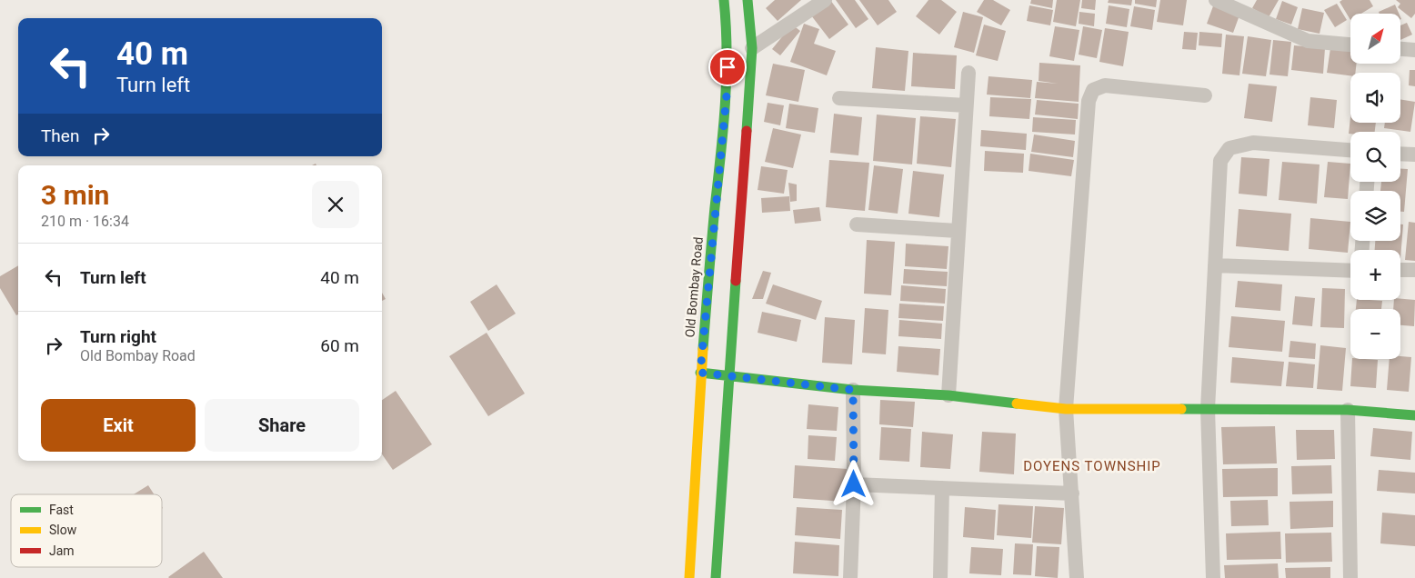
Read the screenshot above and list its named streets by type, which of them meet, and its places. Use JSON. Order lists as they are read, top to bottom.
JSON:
{
  "streets": {
    "main road": ["Old Bombay Road"]
  },
  "districts": ["DOYENS TOWNSHIP"],
  "legend": ["Fast", "Slow", "Jam"],
  "north": "top right",
  "page": {
    "map_buttons": ["+", "−"],
    "turn": ["40 m", "Turn left"],
    "then": "Then",
    "heading": ["3 min", "210 m · 16:34"],
    "list": [
      {
        "name": "Turn left",
        "value": "40 m"
      },
      {
        "name": "Turn right",
        "note": "Old Bombay Road",
        "value": "60 m"
      }
    ],
    "buttons": ["Exit", "Share"]
  }
}
